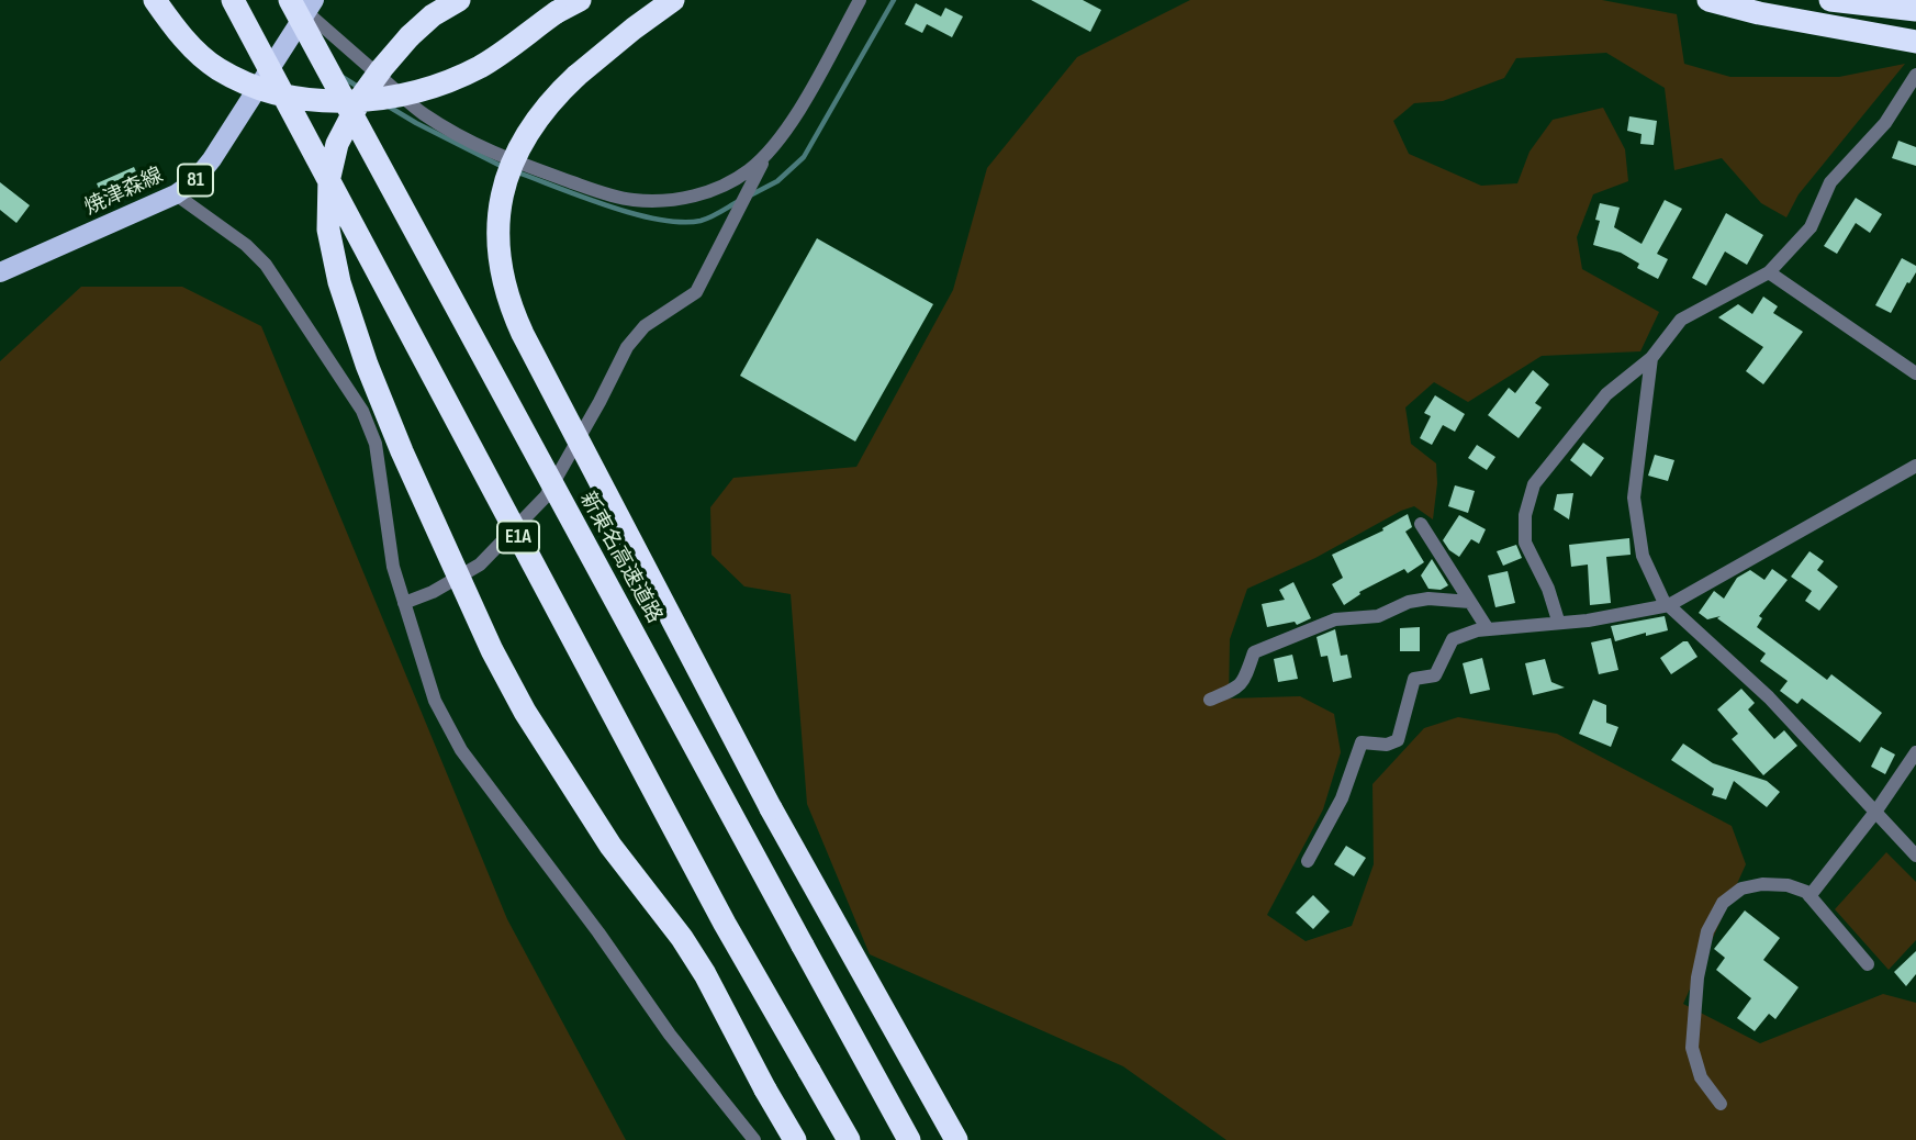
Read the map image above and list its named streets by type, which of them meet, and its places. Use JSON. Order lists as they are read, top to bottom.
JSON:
{
  "streets": {
    "highway": ["E1A", "新東名高速道路"],
    "main road": ["81", "焼津森線"]
  },
  "crossings": [
    ["焼津森線", "新東名高速道路"]
  ]
}
